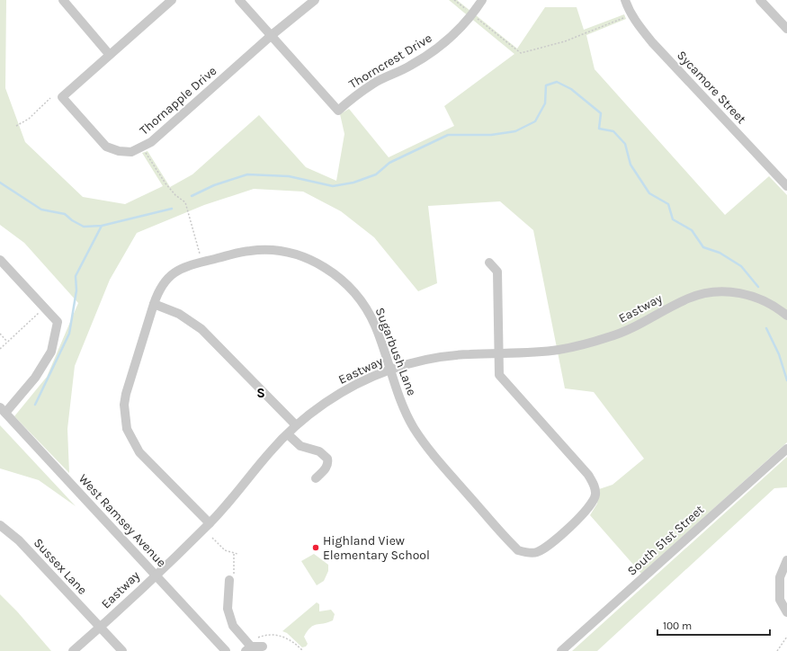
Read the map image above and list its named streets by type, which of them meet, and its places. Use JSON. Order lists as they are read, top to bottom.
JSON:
{
  "streets": {
    "street": [
      "Thorncrest Drive",
      "Sycamore Street",
      "Thornapple Drive",
      "Eastway",
      "Sugarbush Lane",
      "West Ramsey Avenue",
      "South 51st Street",
      "Sussex Lane"
    ]
  },
  "crossings": [
    ["Thorncrest Drive", "Thornapple Drive"],
    ["Eastway", "Sugarbush Lane"],
    ["Eastway", "West Ramsey Avenue"],
    ["Eastway", "Sussex Lane"]
  ],
  "districts": ["S"],
  "places": ["Highland View Elementary School"],
  "scale_bar": "100 m"
}
